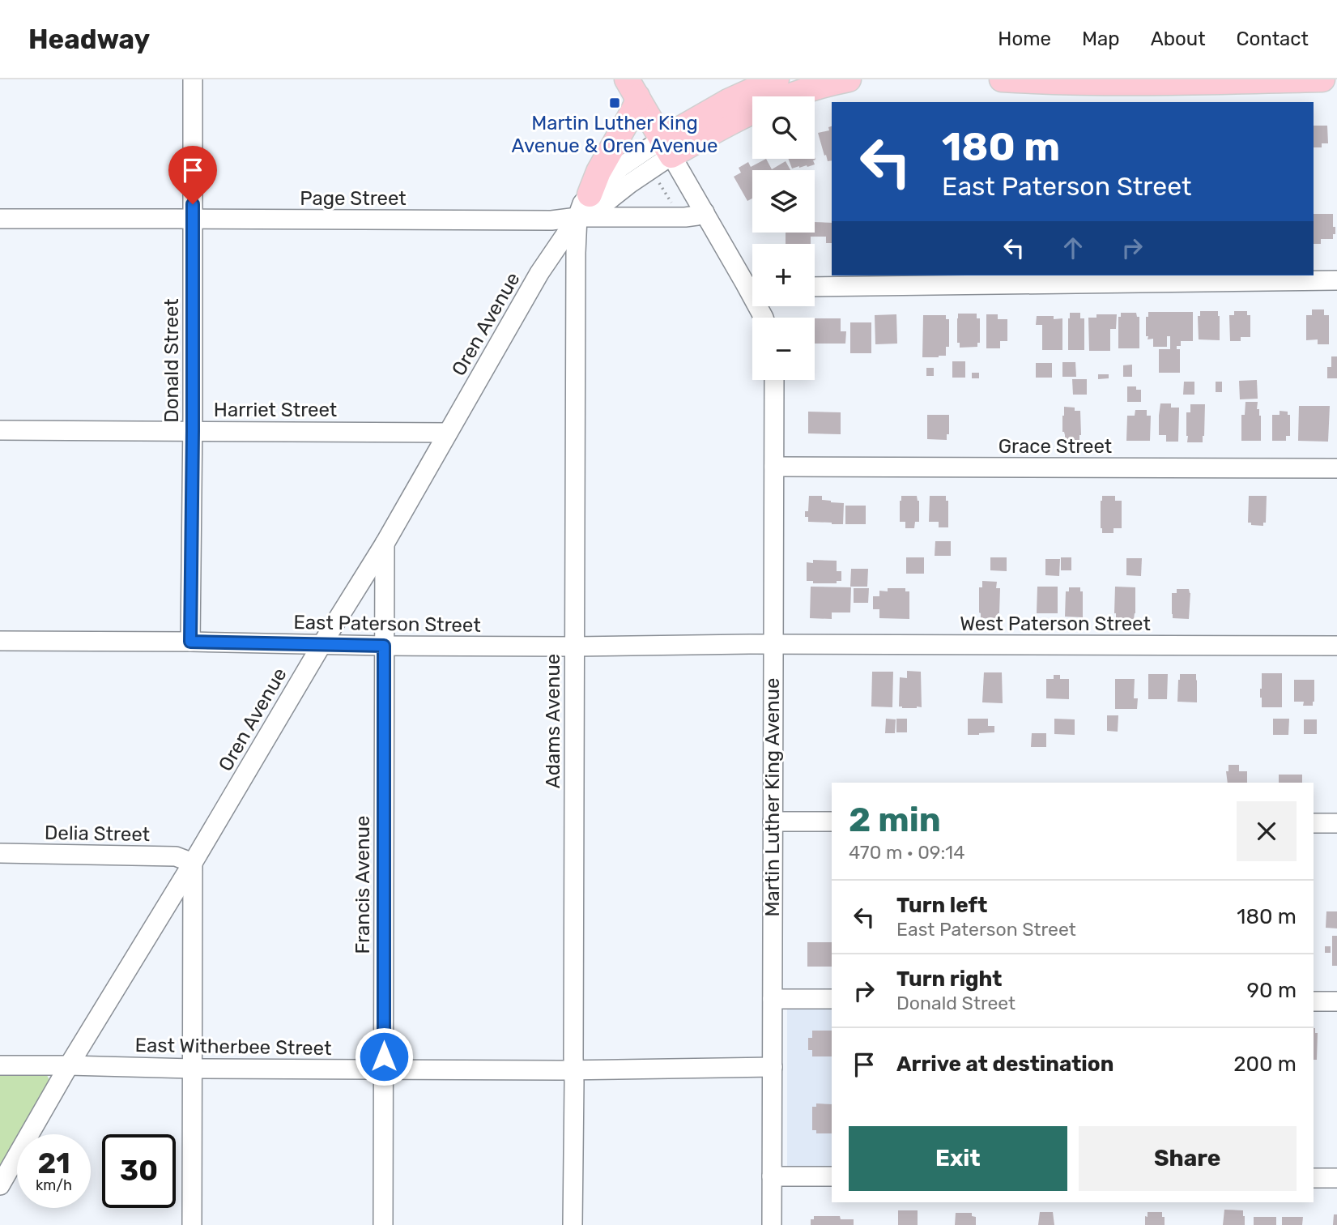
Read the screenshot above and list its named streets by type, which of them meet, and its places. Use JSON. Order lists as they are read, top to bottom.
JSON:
{
  "streets": {
    "street": [
      "Page Street",
      "Oren Avenue",
      "Donald Street",
      "Harriet Street",
      "Grace Street",
      "East Paterson Street",
      "West Paterson Street",
      "Adams Avenue",
      "Martin Luther King Avenue",
      "Delia Street",
      "Francis Avenue",
      "East Witherbee Street"
    ]
  },
  "crossings": [
    ["Page Street", "Oren Avenue"],
    ["Page Street", "Donald Street"],
    ["Page Street", "Adams Avenue"],
    ["Oren Avenue", "Harriet Street"],
    ["Oren Avenue", "East Paterson Street"],
    ["Oren Avenue", "Adams Avenue"],
    ["Oren Avenue", "Delia Street"],
    ["Oren Avenue", "Francis Avenue"],
    ["Oren Avenue", "East Witherbee Street"],
    ["Donald Street", "Harriet Street"],
    ["Donald Street", "East Paterson Street"],
    ["Grace Street", "Martin Luther King Avenue"],
    ["East Paterson Street", "West Paterson Street"],
    ["East Paterson Street", "Adams Avenue"],
    ["East Paterson Street", "Martin Luther King Avenue"],
    ["East Paterson Street", "Francis Avenue"],
    ["West Paterson Street", "Martin Luther King Avenue"],
    ["Adams Avenue", "East Witherbee Street"],
    ["Martin Luther King Avenue", "East Witherbee Street"],
    ["Francis Avenue", "East Witherbee Street"]
  ],
  "places": {
    "transit": ["Martin Luther King Avenue & Oren Avenue"]
  },
  "page": {
    "header": "Headway",
    "nav": [
      "Home",
      "Map",
      "About",
      "Contact"
    ],
    "map_buttons": ["+", "−"],
    "turn": ["180 m", "East Paterson Street"],
    "heading": ["2 min", "470 m · 09:14"],
    "list": [
      {
        "name": "Turn left",
        "note": "East Paterson Street",
        "value": "180 m"
      },
      {
        "name": "Turn right",
        "note": "Donald Street",
        "value": "90 m"
      },
      {
        "name": "Arrive at destination",
        "value": "200 m"
      }
    ],
    "buttons": ["Exit", "Share"],
    "speed": "21 km/h",
    "limit": "30"
  }
}
